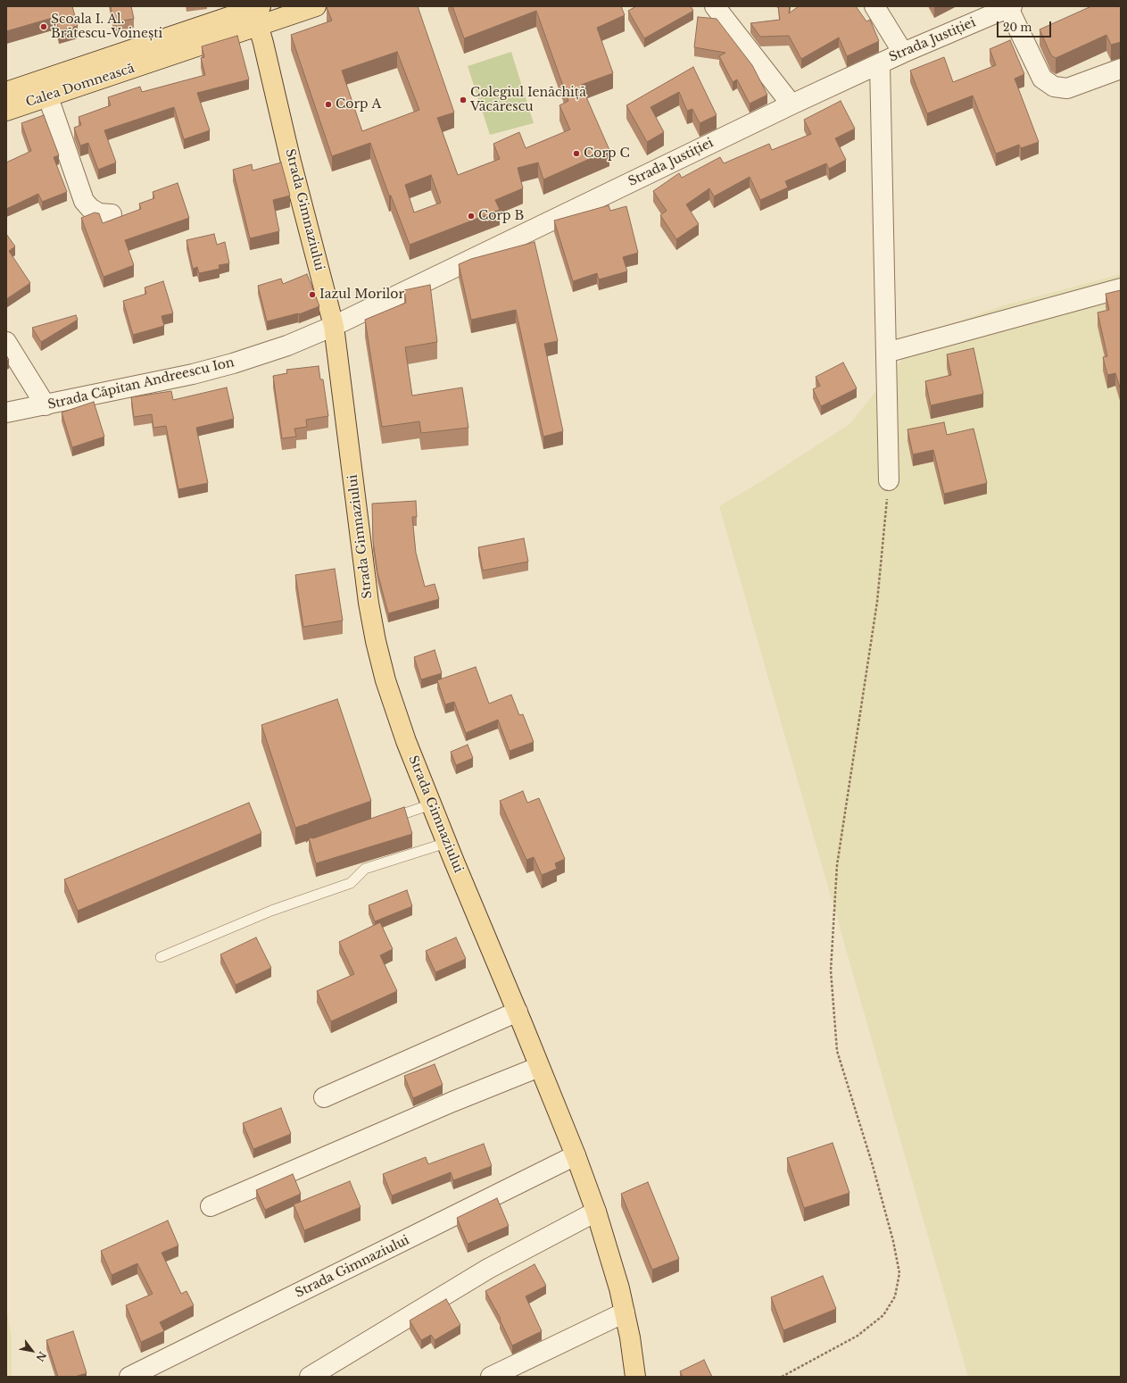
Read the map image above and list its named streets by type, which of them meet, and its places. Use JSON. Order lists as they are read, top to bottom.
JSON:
{
  "streets": {
    "main road": ["Calea Domnească", "Strada Gimnaziului"],
    "street": ["Strada Justiției", "Strada Căpitan Andreescu Ion"]
  },
  "crossings": [
    ["Strada Justiției", "Strada Gimnaziului"],
    ["Strada Justiției", "Strada Căpitan Andreescu Ion"],
    ["Calea Domnească", "Strada Gimnaziului"],
    ["Strada Gimnaziului", "Strada Căpitan Andreescu Ion"]
  ],
  "places": [
    "Școala I. Al. Brătescu-Voinești",
    "Colegiul Ienăchiță Văcărescu",
    "Corp A",
    "Corp C",
    "Corp B",
    "Iazul Morilor"
  ],
  "scale_bar": "20 m",
  "north": "bottom right"
}
